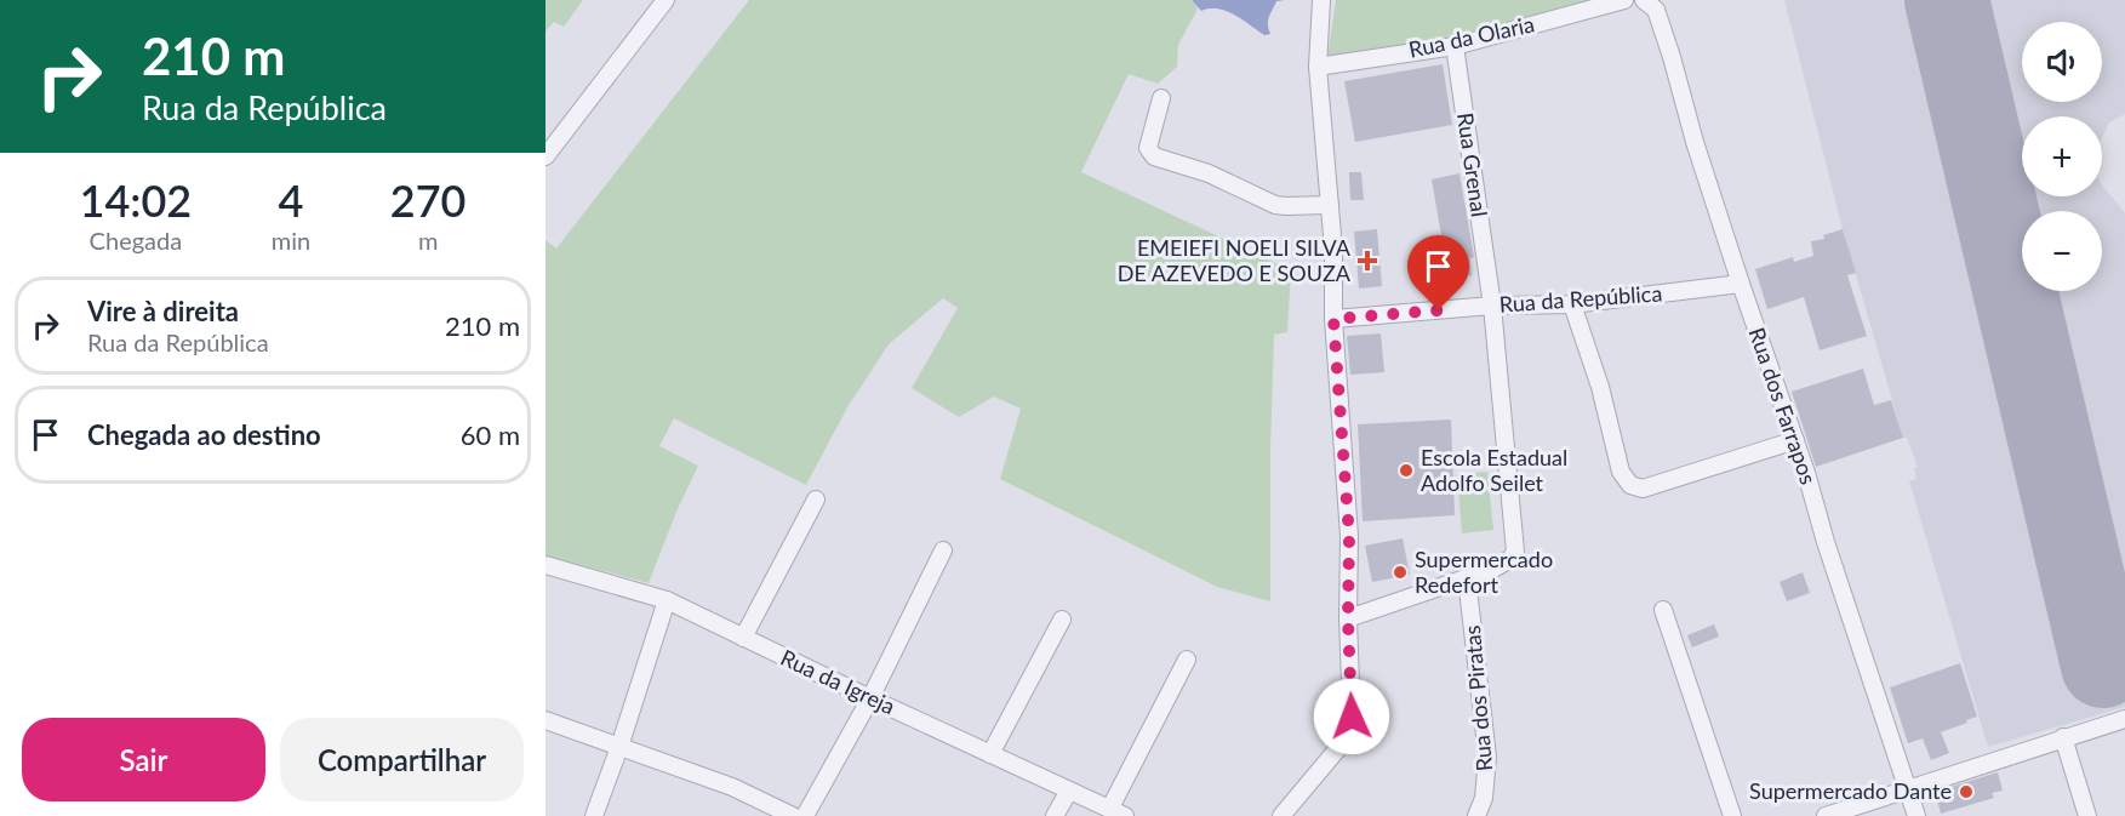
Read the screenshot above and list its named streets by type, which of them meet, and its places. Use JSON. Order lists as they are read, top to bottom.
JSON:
{
  "streets": {
    "street": [
      "Rua da Olaria",
      "Rua Grenal",
      "Rua da República",
      "Rua dos Farrapos",
      "Rua da Igreja",
      "Rua dos Piratas"
    ]
  },
  "crossings": [
    ["Rua da Olaria", "Rua Grenal"],
    ["Rua Grenal", "Rua da República"],
    ["Rua Grenal", "Rua dos Piratas"],
    ["Rua da República", "Rua dos Farrapos"]
  ],
  "places": {
    "health": ["EMEIEFI NOELI SILVA DE AZEVEDO E SOUZA"],
    "other": ["Escola Estadual Adolfo Seilet", "Supermercado Redefort", "Supermercado Dante"]
  },
  "page": {
    "turn": ["210 m", "Rua da República"],
    "map_buttons": ["+", "−"],
    "eta": [
      "14:02",
      "Chegada",
      "4",
      "min",
      "270",
      "m"
    ],
    "list": [
      {
        "name": "Vire à direita",
        "note": "Rua da República",
        "value": "210 m"
      },
      {
        "name": "Chegada ao destino",
        "value": "60 m"
      }
    ],
    "buttons": ["Sair", "Compartilhar"]
  }
}
